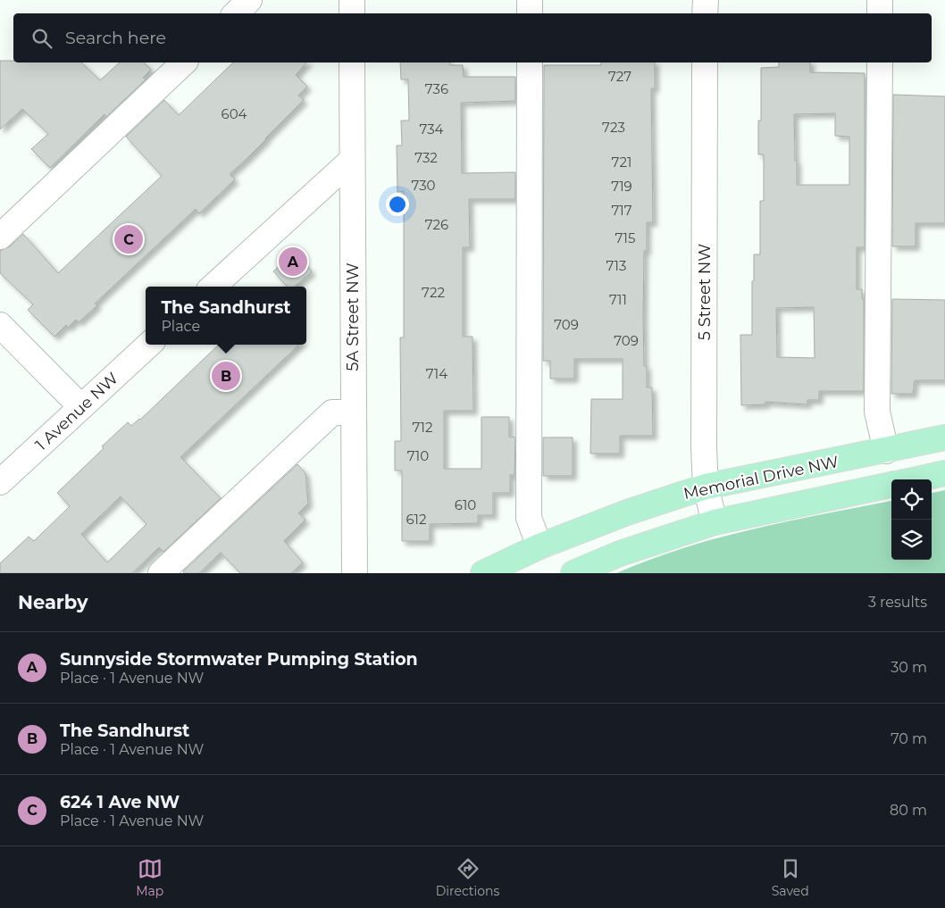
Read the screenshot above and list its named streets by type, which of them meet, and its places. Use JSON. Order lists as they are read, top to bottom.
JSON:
{
  "streets": {
    "main road": ["Memorial Drive NW"],
    "street": ["5 Street NW", "5A Street NW", "1 Avenue NW"]
  },
  "crossings": [
    ["5 Street NW", "Memorial Drive NW"]
  ],
  "house_numbers": [
    "727",
    "736",
    "604",
    "723",
    "734",
    "732",
    "721",
    "730",
    "719",
    "717",
    "726",
    "715",
    "713",
    "722",
    "711",
    "709",
    "709",
    "714",
    "712",
    "710",
    "610",
    "612"
  ],
  "page": {
    "search": "Search here",
    "pins": ["C", "A", "B"],
    "popup": ["The Sandhurst", "Place"],
    "heading": ["Nearby", "3 results"],
    "list": [
      {
        "mark": "A",
        "name": "Sunnyside Stormwater Pumping Station",
        "note": "Place · 1 Avenue NW",
        "value": "30 m"
      },
      {
        "mark": "B",
        "name": "The Sandhurst",
        "note": "Place · 1 Avenue NW",
        "value": "70 m"
      },
      {
        "mark": "C",
        "name": "624 1 Ave NW",
        "note": "Place · 1 Avenue NW",
        "value": "80 m"
      }
    ],
    "nav": ["Map", "Directions", "Saved"]
  }
}
